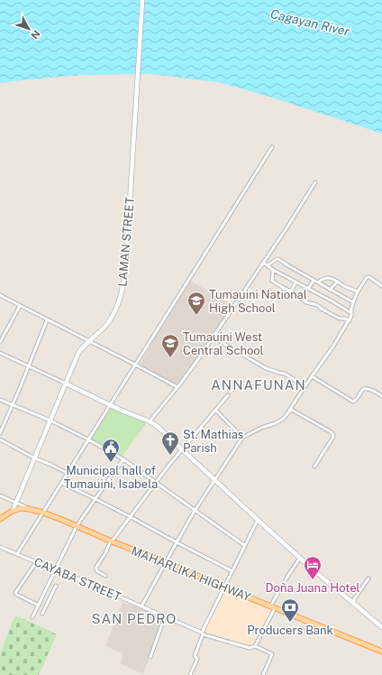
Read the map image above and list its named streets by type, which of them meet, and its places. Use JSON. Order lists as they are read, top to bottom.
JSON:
{
  "streets": {
    "main road": ["LAMAN STREET", "MAHARLIKA HIGHWAY"],
    "street": ["CAYABA STREET"]
  },
  "crossings": [
    ["LAMAN STREET", "MAHARLIKA HIGHWAY"]
  ],
  "districts": ["ANNAFUNAN", "SAN PEDRO"],
  "water": ["Cagayan River"],
  "places": {
    "school or university": ["Tumauini National High School", "Tumauini West Central School"],
    "church": ["St. Mathias Parish"],
    "public building": ["Municipal hall of Tumauini, Isabela"],
    "hotel": ["Doña Juana Hotel"],
    "bank": ["Producers Bank"]
  },
  "north": "bottom right"
}
